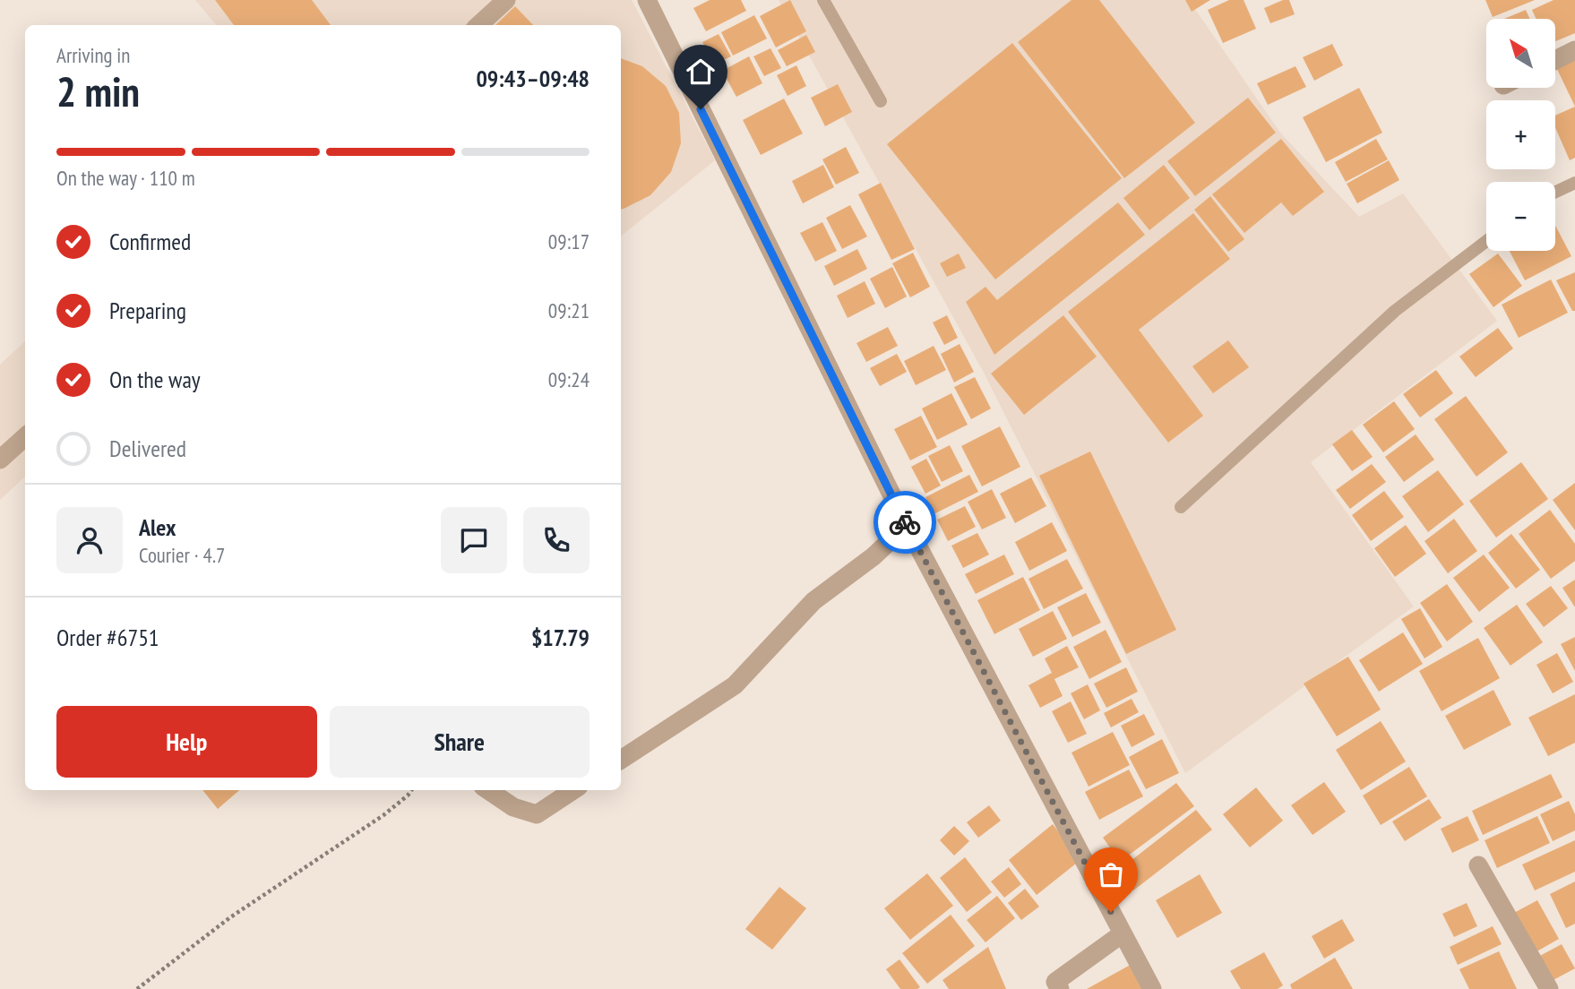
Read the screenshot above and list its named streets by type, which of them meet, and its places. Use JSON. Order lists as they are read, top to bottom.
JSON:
{
  "north": "top left",
  "page": {
    "map_buttons": ["+", "−"],
    "heading": ["2 min", "Arriving in", "09:43–09:48"],
    "panel": [
      "Alex",
      "Courier · 4.7",
      "Order #6751",
      "$17.79"
    ],
    "bar": "On the way · 110 m",
    "list": [
      ["Confirmed", "09:17"],
      ["Preparing", "09:21"],
      ["On the way", "09:24"],
      "Delivered"
    ],
    "buttons": ["Help", "Share"]
  }
}
